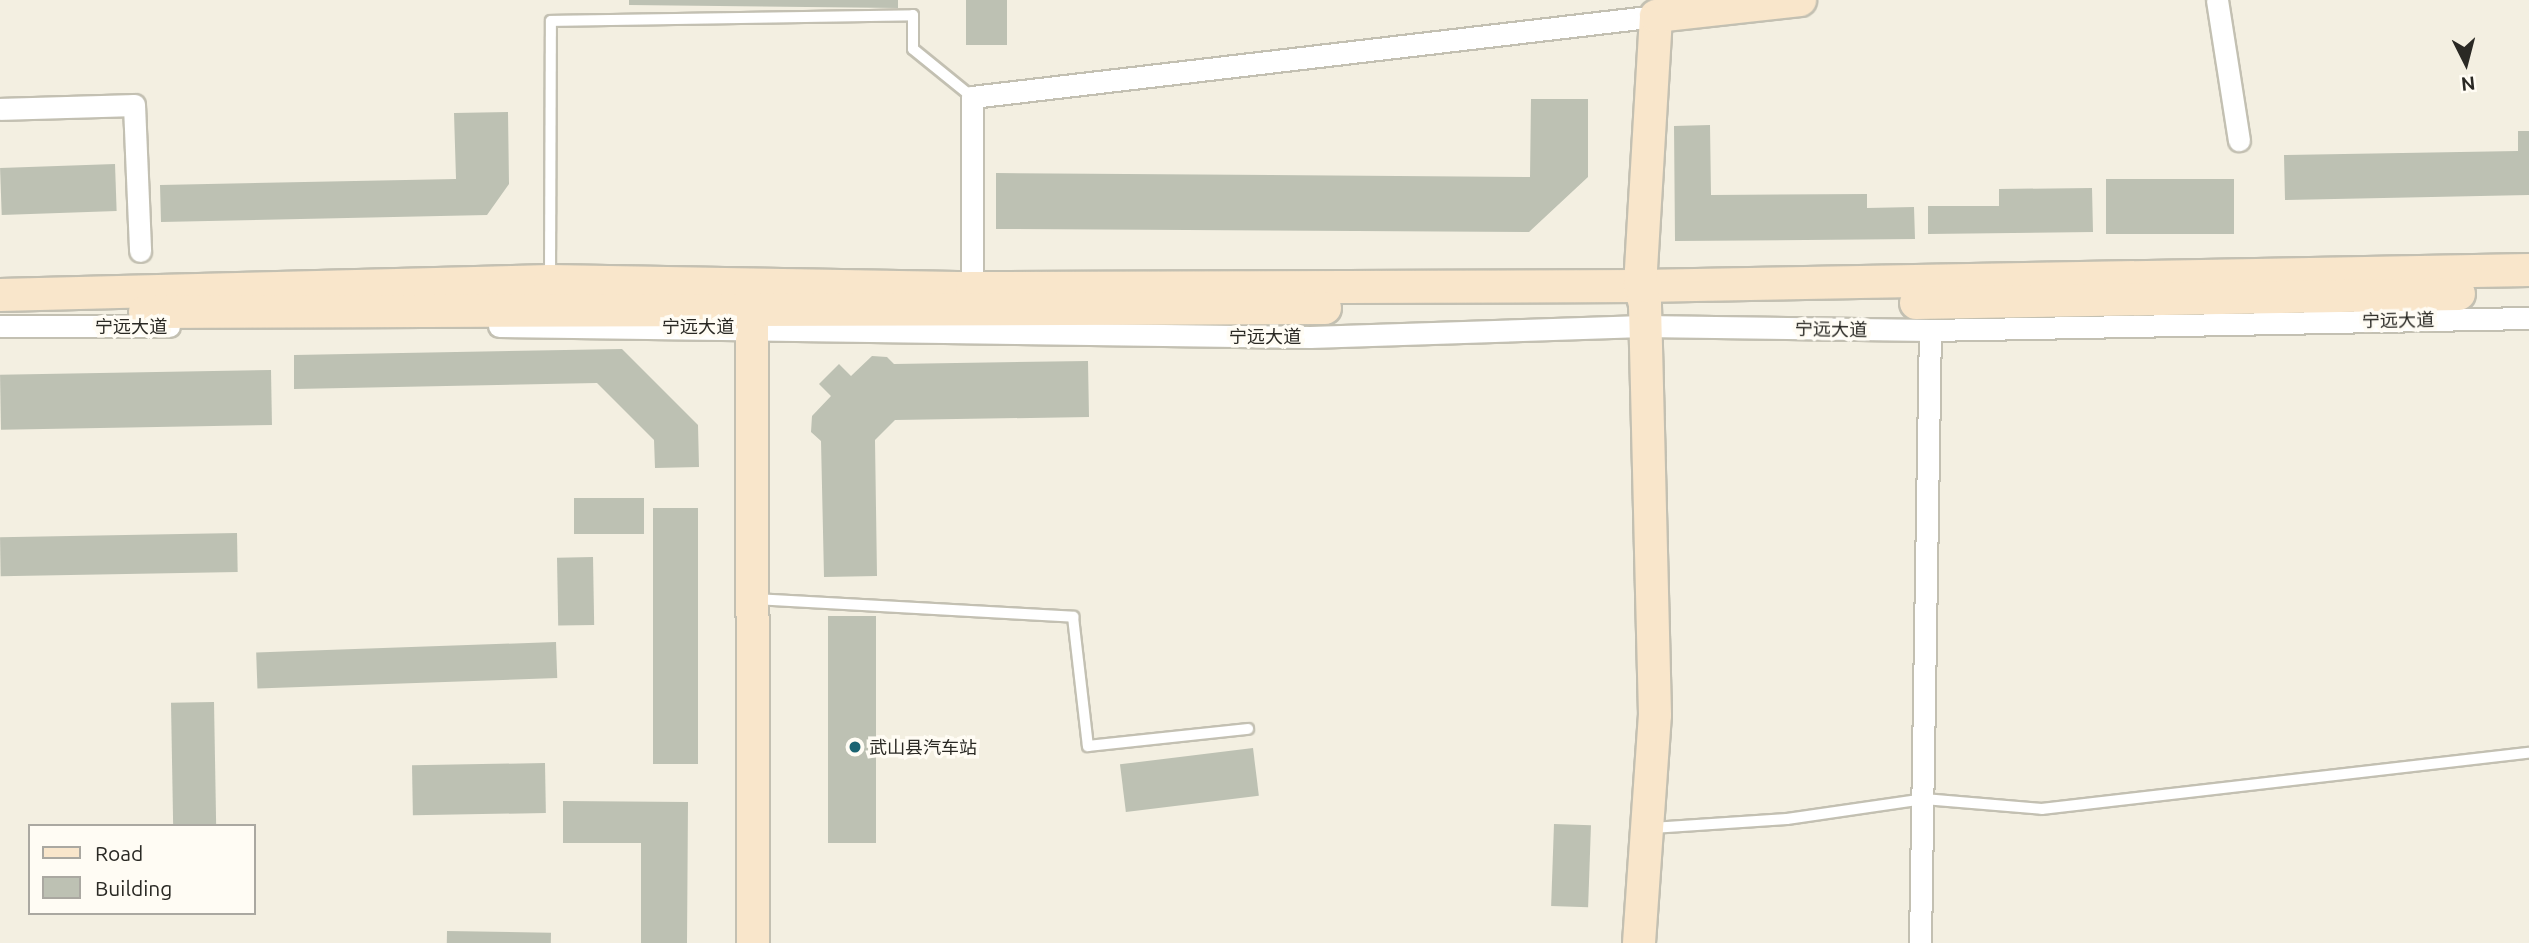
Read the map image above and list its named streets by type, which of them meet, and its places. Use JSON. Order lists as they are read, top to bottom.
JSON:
{
  "streets": {
    "main road": ["宁远大道"]
  },
  "places": ["武山县汽车站"],
  "legend": ["Road", "Building"],
  "north": "bottom"
}
